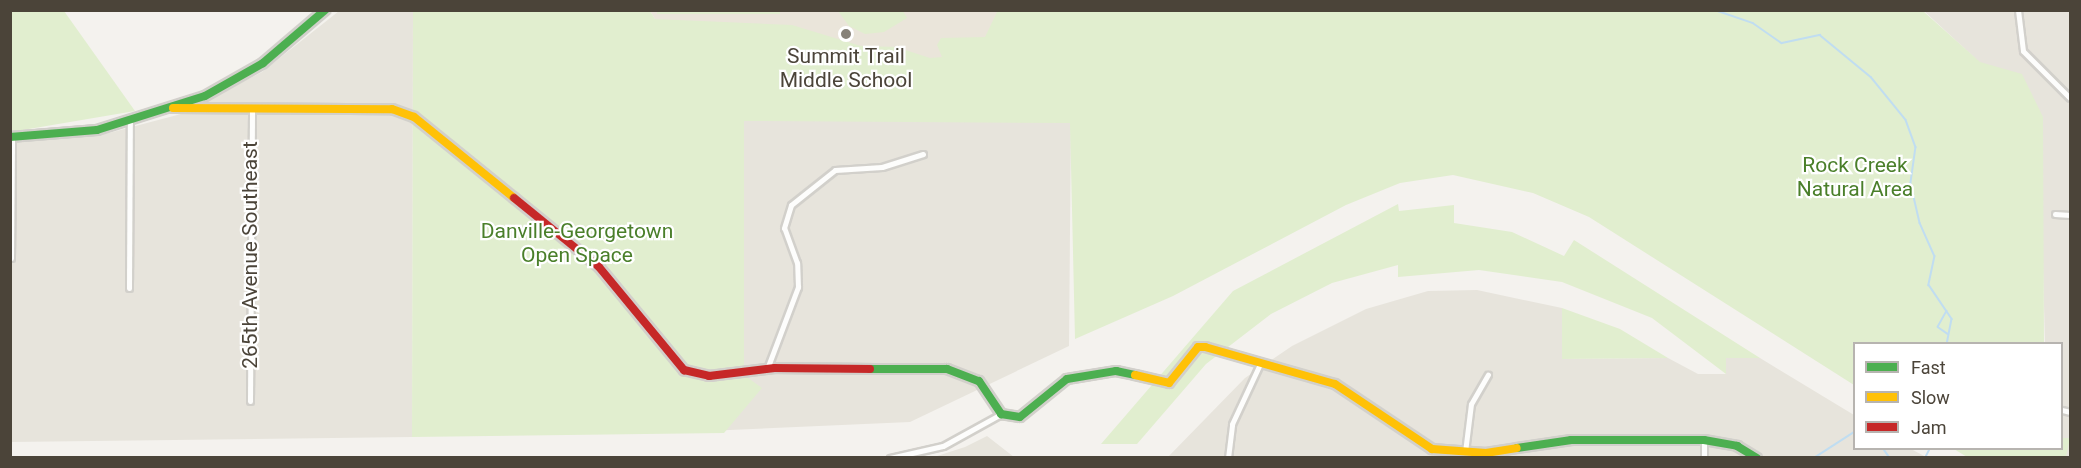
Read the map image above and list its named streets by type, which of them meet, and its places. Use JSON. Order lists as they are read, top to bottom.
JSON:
{
  "streets": {
    "street": ["265th Avenue Southeast"]
  },
  "parks": ["Rock Creek Natural Area", "Danville-Georgetown Open Space"],
  "places": ["Summit Trail Middle School"],
  "legend": ["Fast", "Slow", "Jam"]
}
